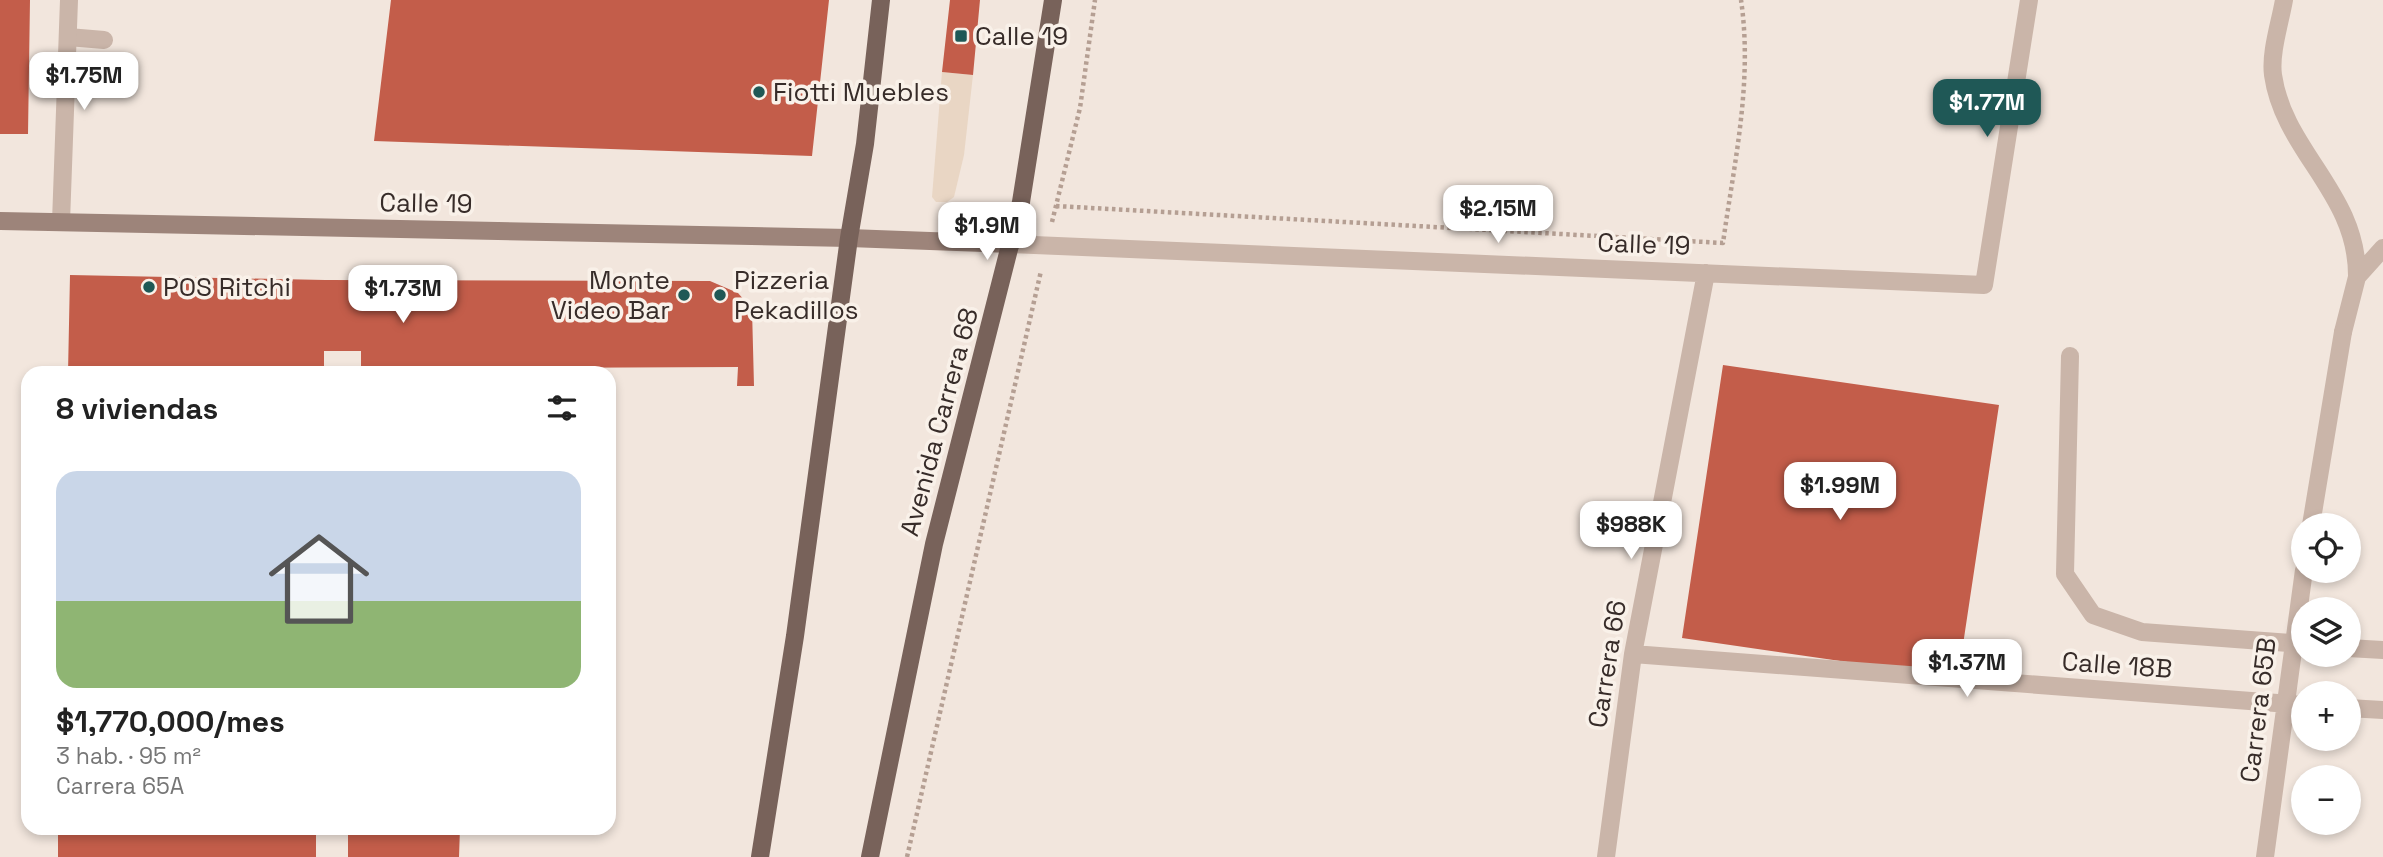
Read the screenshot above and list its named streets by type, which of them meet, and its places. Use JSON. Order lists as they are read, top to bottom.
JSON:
{
  "streets": {
    "main road": ["Avenida Carrera 68"],
    "street": [
      "Calle 19",
      "Carrera 66",
      "Calle 18B",
      "Carrera 65B"
    ]
  },
  "crossings": [
    ["Calle 19", "Avenida Carrera 68"],
    ["Calle 19", "Carrera 66"],
    ["Carrera 66", "Calle 18B"],
    ["Calle 18B", "Carrera 65B"]
  ],
  "places": {
    "transit": ["Calle 19"],
    "other": [
      "Fiotti Muebles",
      "POS Ritchi",
      "Monte Video Bar",
      "Pizzeria Pekadillos"
    ]
  },
  "page": {
    "price": [
      "$1.75M",
      "$1.77M",
      "$2.15M",
      "$1.9M",
      "$1.73M",
      "$1.99M",
      "$988K",
      "$1.37M"
    ],
    "heading": "8 viviendas",
    "list": [
      {
        "name": "$1,770,000/mes",
        "note": "3 hab. · 95 m² · Carrera 65A"
      }
    ],
    "map_buttons": ["+", "−"]
  }
}
